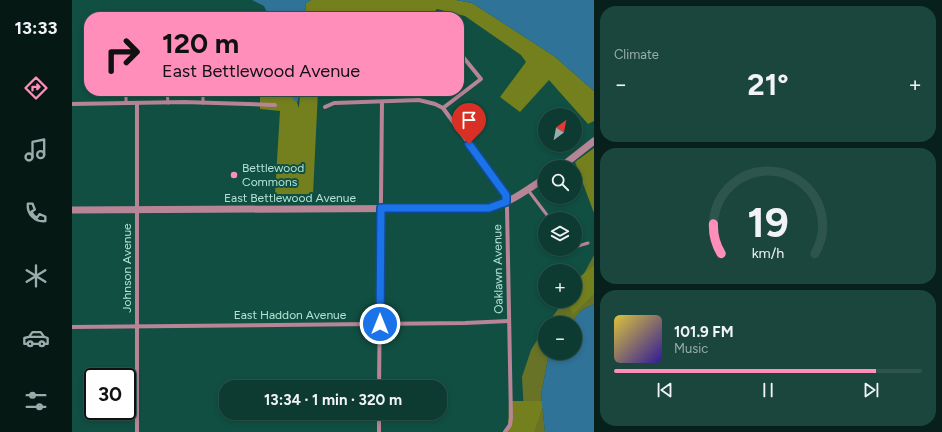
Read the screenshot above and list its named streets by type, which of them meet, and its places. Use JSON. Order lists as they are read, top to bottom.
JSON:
{
  "streets": {
    "street": [
      "East Bettlewood Avenue",
      "Johnson Avenue",
      "Oaklawn Avenue",
      "East Haddon Avenue"
    ]
  },
  "crossings": [
    ["East Bettlewood Avenue", "Johnson Avenue"],
    ["East Bettlewood Avenue", "Oaklawn Avenue"],
    ["Johnson Avenue", "East Haddon Avenue"],
    ["Oaklawn Avenue", "East Haddon Avenue"]
  ],
  "places": ["Bettlewood Commons"],
  "north": "top right",
  "page": {
    "tabs": "13:33",
    "tile": "Climate",
    "turn": ["120 m", "East Bettlewood Avenue"],
    "heat": ["−", "21°", "+"],
    "map_buttons": ["+", "−"],
    "song": ["101.9 FM", "Music"],
    "limit": "30",
    "trip": "13:34 · 1 min · 320 m",
    "gauge": ["19", "km/h"]
  }
}
